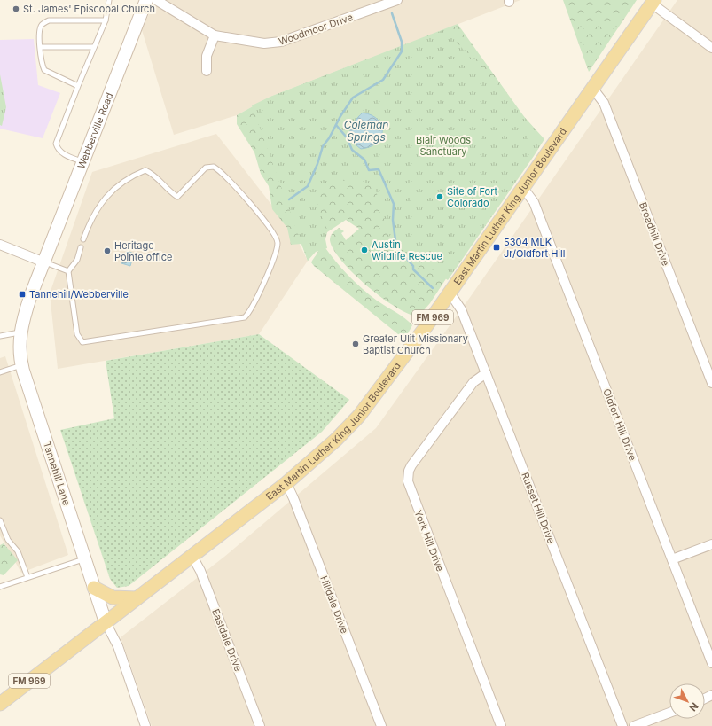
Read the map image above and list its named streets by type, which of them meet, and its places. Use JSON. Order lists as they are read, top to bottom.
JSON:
{
  "streets": {
    "main road": ["East Martin Luther King Junior Boulevard", "FM 969"],
    "street": [
      "Woodmoor Drive",
      "Webberville Road",
      "Broadhill Drive",
      "Oldfort Hill Drive",
      "Tannehill Lane",
      "Russet Hill Drive",
      "York Hill Drive",
      "Hilldale Drive",
      "Eastdale Drive"
    ]
  },
  "crossings": [
    ["Webberville Road", "Tannehill Lane"],
    ["East Martin Luther King Junior Boulevard", "Broadhill Drive"],
    ["East Martin Luther King Junior Boulevard", "Oldfort Hill Drive"],
    ["East Martin Luther King Junior Boulevard", "Tannehill Lane"],
    ["East Martin Luther King Junior Boulevard", "Russet Hill Drive"],
    ["East Martin Luther King Junior Boulevard", "Hilldale Drive"],
    ["East Martin Luther King Junior Boulevard", "Eastdale Drive"],
    ["Russet Hill Drive", "York Hill Drive"]
  ],
  "water": ["Coleman Springs"],
  "parks": ["Blair Woods Sanctuary"],
  "places": {
    "other": [
      "St. James' Episcopal Church",
      "Site of Fort Colorado",
      "Austin Wildlife Rescue",
      "Heritage Pointe office",
      "Greater Ulit Missionary Baptist Church"
    ],
    "transit": ["5304 MLK Jr/Oldfort Hill", "Tannehill/Webberville"]
  },
  "north": "bottom right"
}
